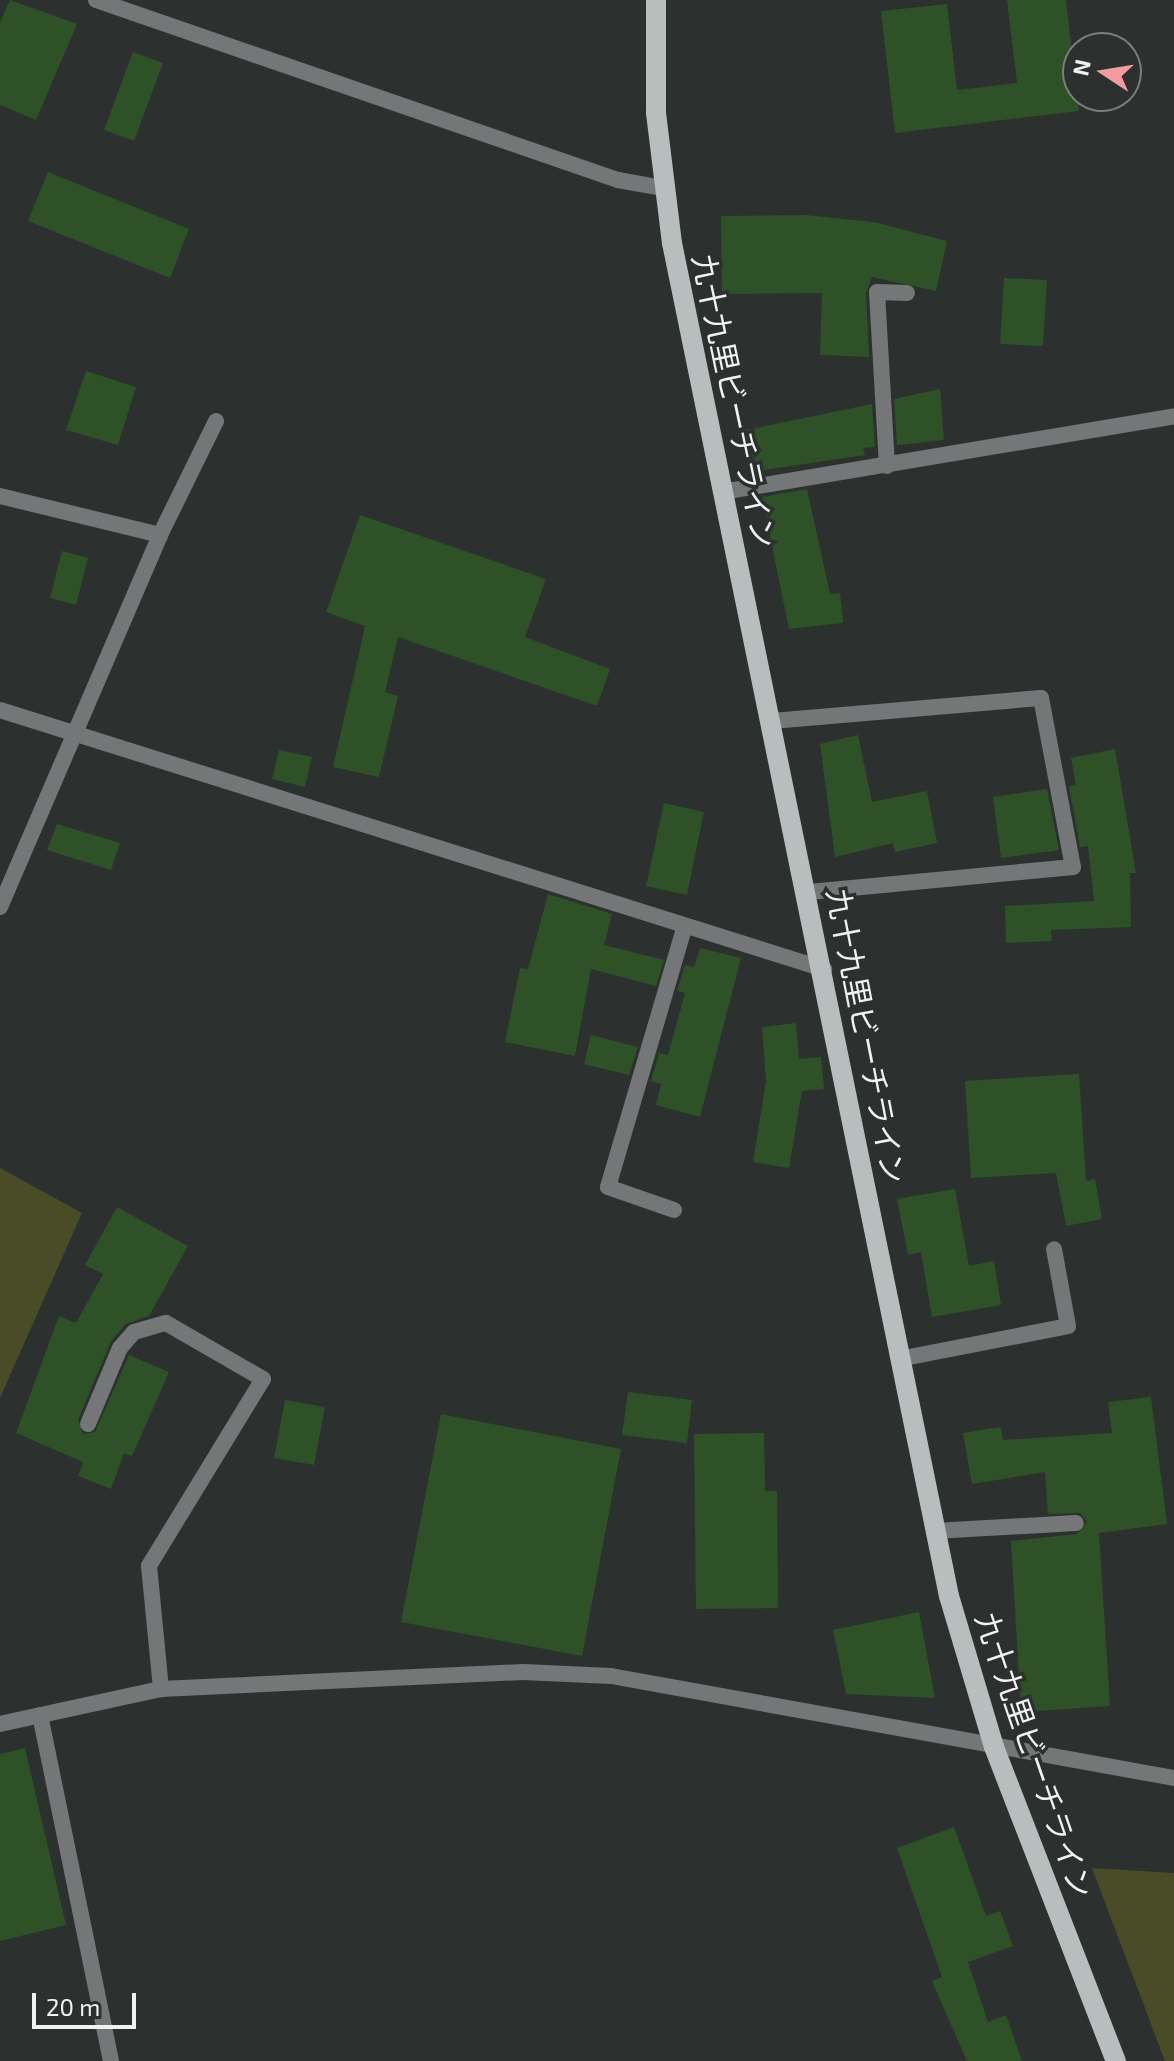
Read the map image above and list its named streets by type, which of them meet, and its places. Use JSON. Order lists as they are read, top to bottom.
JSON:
{
  "streets": {
    "main road": ["九十九里ビーチライン"]
  },
  "scale_bar": "20 m",
  "north": "left"
}
